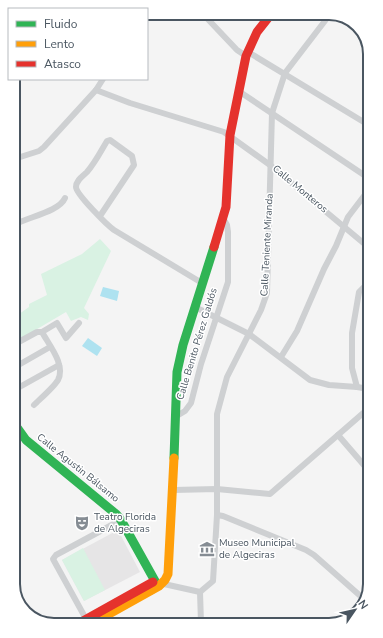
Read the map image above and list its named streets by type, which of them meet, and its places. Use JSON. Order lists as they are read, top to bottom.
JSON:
{
  "streets": {
    "main road": ["Calle Agustin Bálsamo"],
    "street": ["Calle Monteros", "Calle Teniente Miranda", "Calle Benito Pérez Galdós"]
  },
  "crossings": [
    ["Calle Monteros", "Calle Teniente Miranda"]
  ],
  "places": {
    "theatre": ["Teatro Florida de Algeciras"],
    "museum": ["Museo Municipal de Algeciras"]
  },
  "legend": ["Fluido", "Lento", "Atasco"],
  "north": "top right"
}
